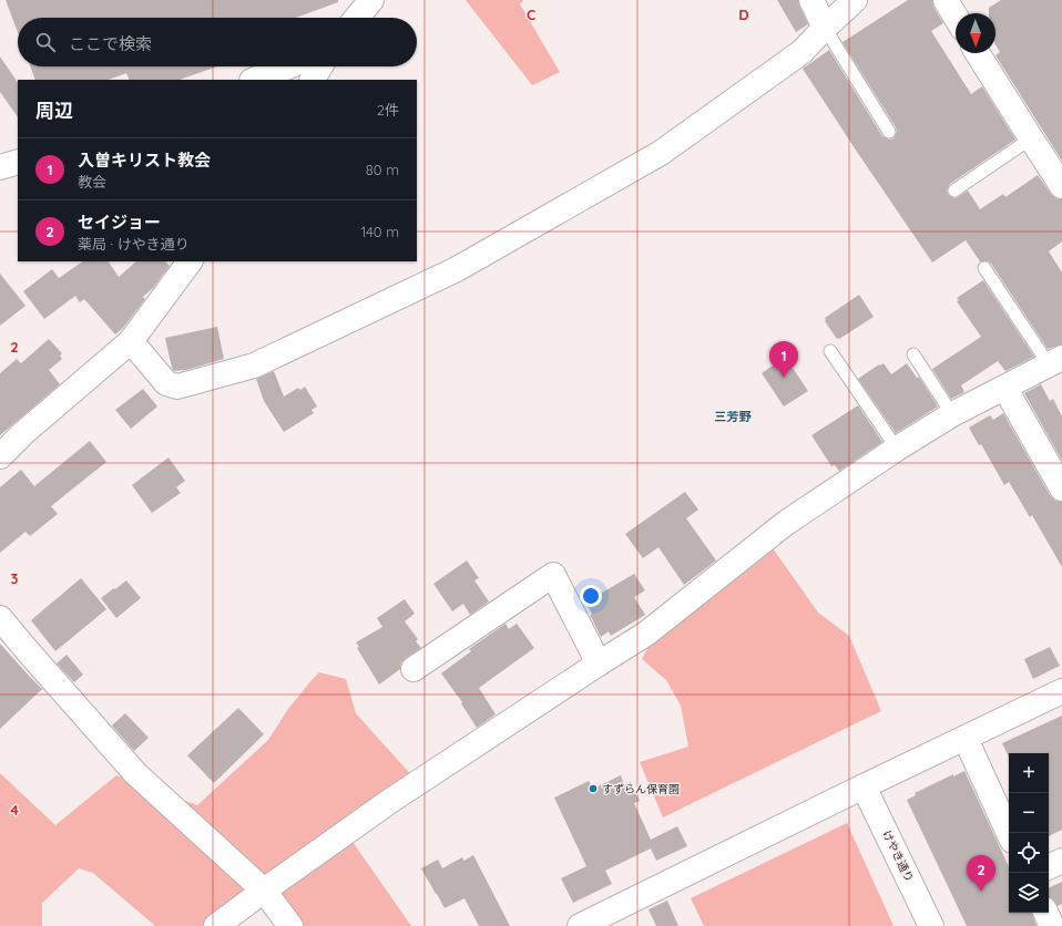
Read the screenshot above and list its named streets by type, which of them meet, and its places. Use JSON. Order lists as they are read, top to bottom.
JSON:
{
  "streets": {
    "street": ["けやき通り"]
  },
  "districts": ["三芳野"],
  "places": ["すずらん保育園"],
  "north": "bottom",
  "page": {
    "search": "ここで検索",
    "heading": ["周辺", "2件"],
    "list": [
      {
        "mark": "1",
        "name": "入曽キリスト教会",
        "note": "教会",
        "value": "80 m"
      },
      {
        "mark": "2",
        "name": "セイジョー",
        "note": "薬局 · けやき通り",
        "value": "140 m"
      }
    ],
    "pins": ["1", "2"],
    "map_buttons": ["+", "−"]
  },
  "grid": {
    "columns": ["C", "D"],
    "rows": ["2", "3", "4"]
  }
}
